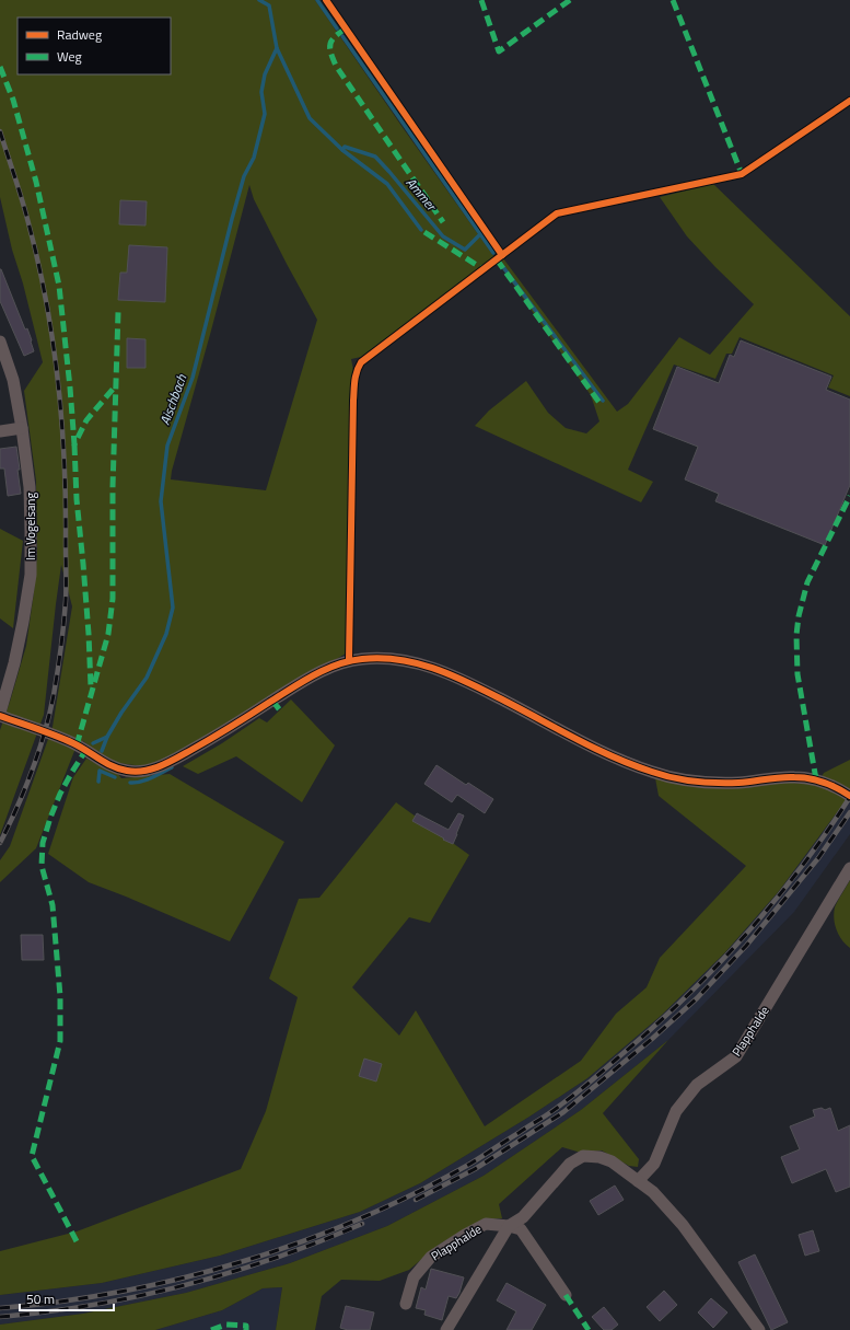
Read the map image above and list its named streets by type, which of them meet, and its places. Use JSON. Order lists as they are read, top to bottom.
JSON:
{
  "streets": {
    "street": ["Im Vogelsang", "Plapphalde"]
  },
  "water": ["Ammer", "Aischbach"],
  "legend": ["Radweg", "Weg"],
  "scale_bar": "50 m"
}
